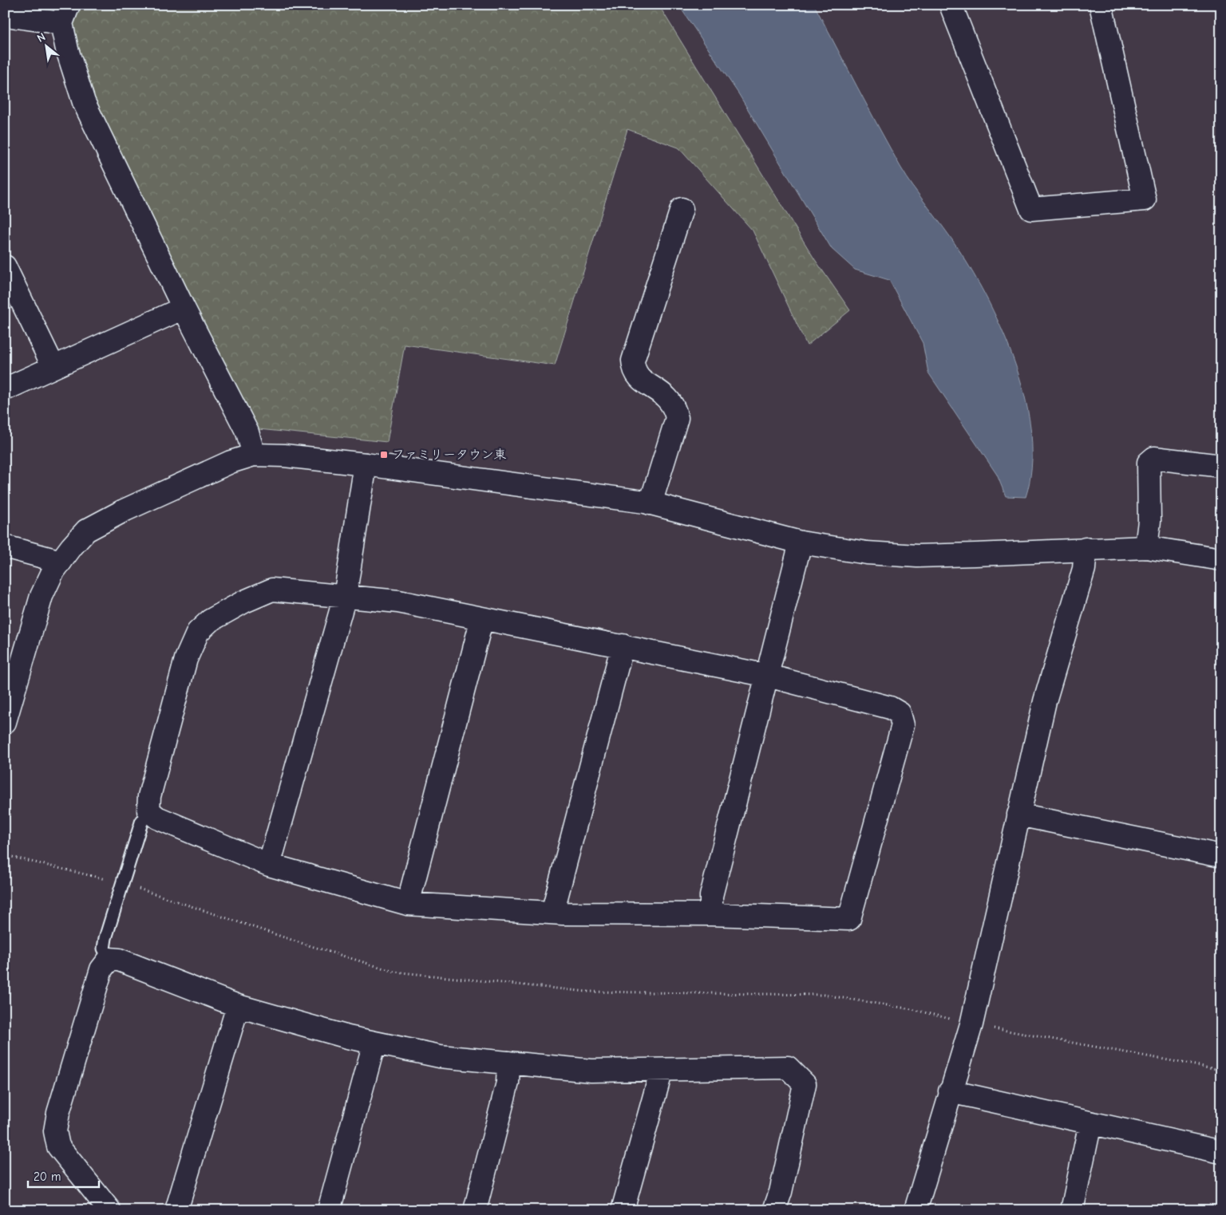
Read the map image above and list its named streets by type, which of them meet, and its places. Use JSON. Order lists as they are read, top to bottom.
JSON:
{
  "places": {
    "transit": ["ファミリータウン東"]
  },
  "scale_bar": "20 m",
  "north": "top left"
}
